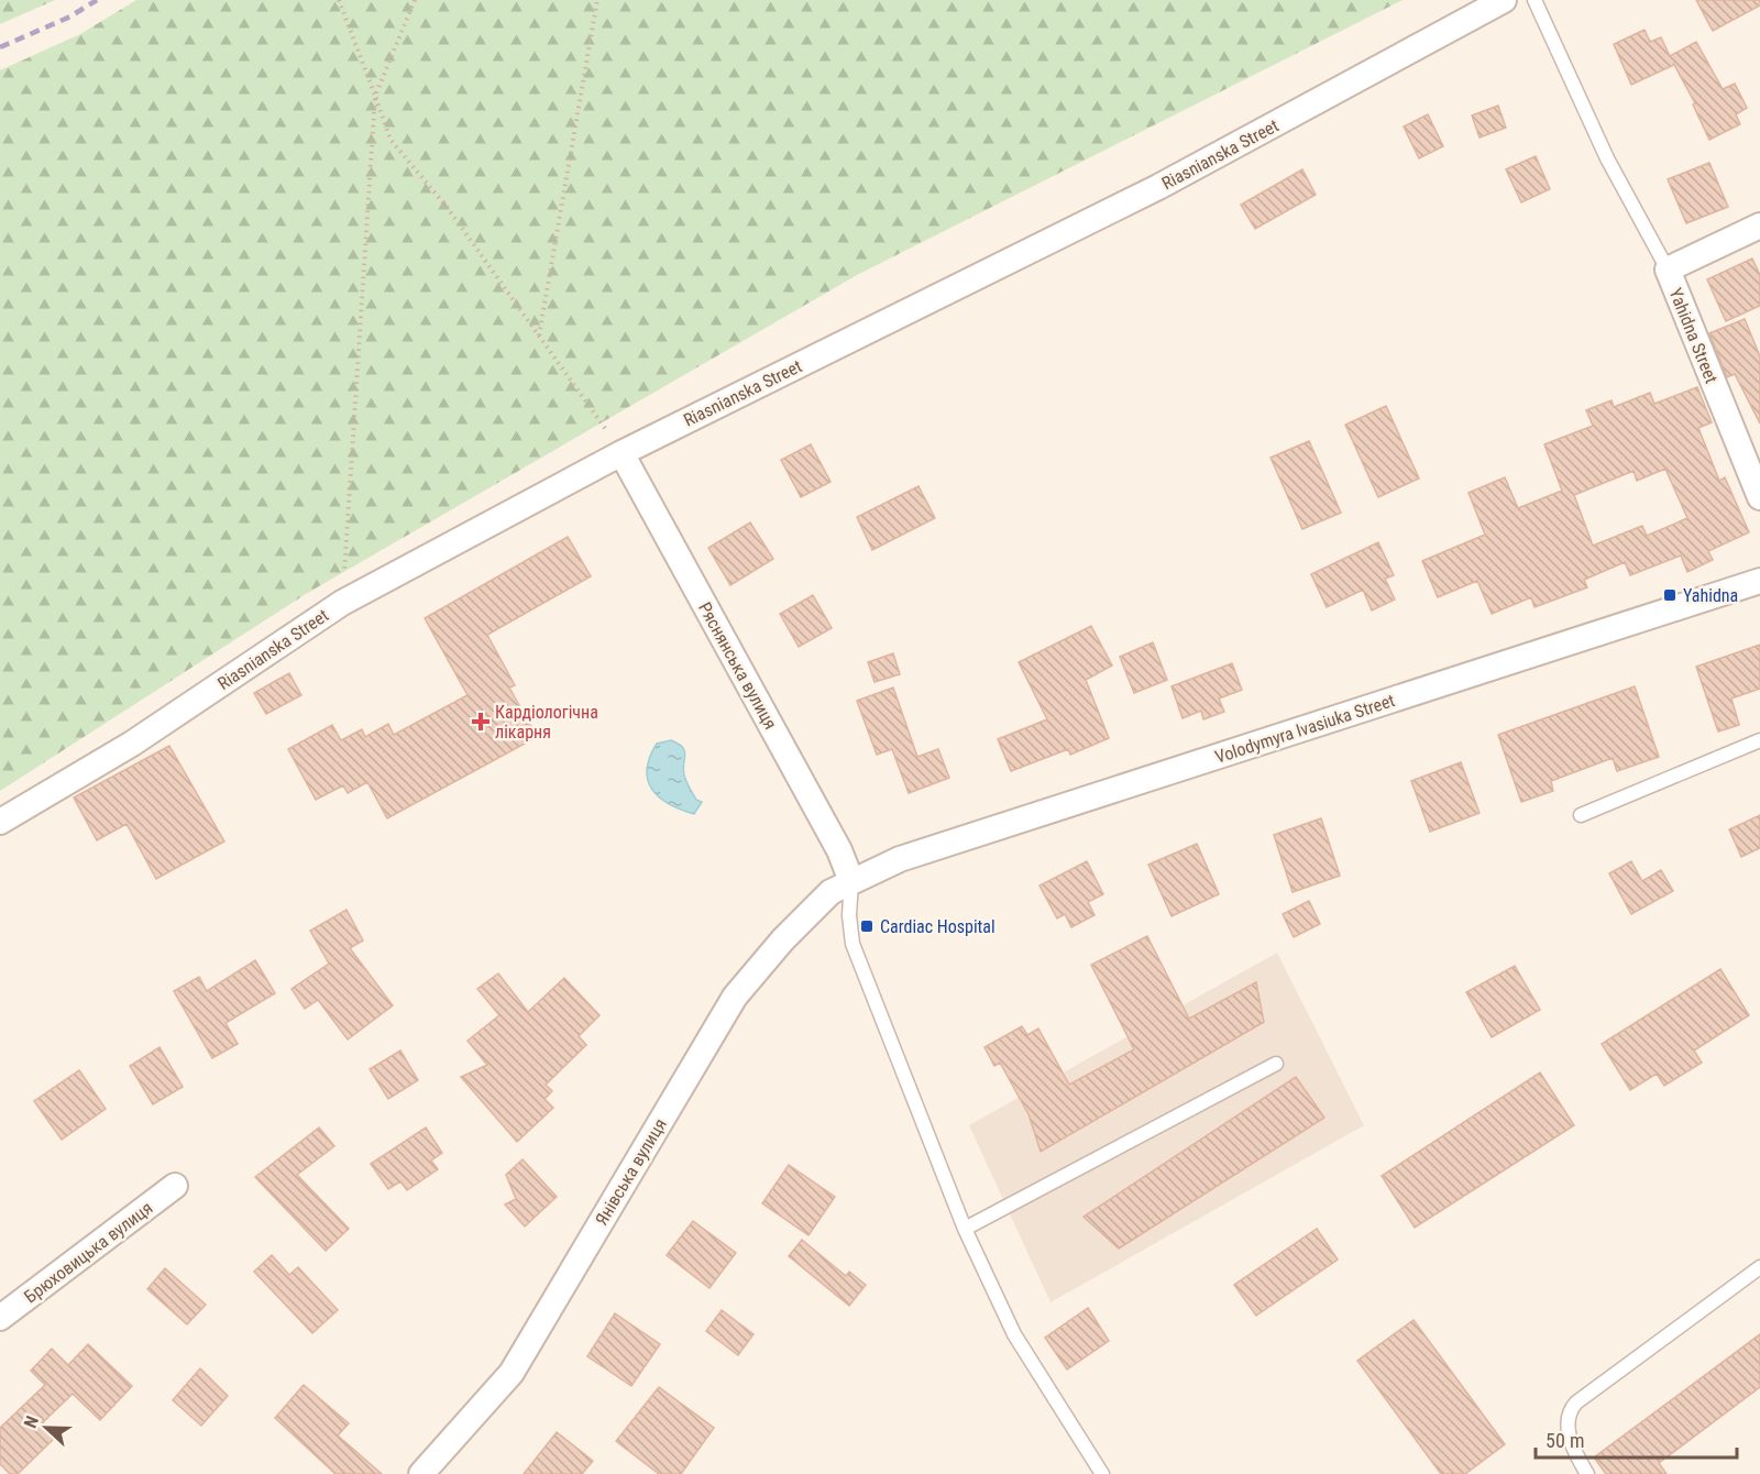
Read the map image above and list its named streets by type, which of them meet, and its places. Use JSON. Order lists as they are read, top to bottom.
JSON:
{
  "streets": {
    "street": [
      "Riasnianska Street",
      "Yahidna Street",
      "Ряснянська вулиця",
      "Volodymyra Ivasiuka Street",
      "Янівська вулиця",
      "Брюховицька вулиця"
    ]
  },
  "crossings": [
    ["Riasnianska Street", "Ряснянська вулиця"],
    ["Ряснянська вулиця", "Volodymyra Ivasiuka Street"],
    ["Ряснянська вулиця", "Янівська вулиця"],
    ["Volodymyra Ivasiuka Street", "Янівська вулиця"]
  ],
  "places": {
    "transit": ["Yahidna", "Cardiac Hospital"],
    "health": ["Кардіологічна лікарня"]
  },
  "scale_bar": "50 m",
  "north": "left"
}
